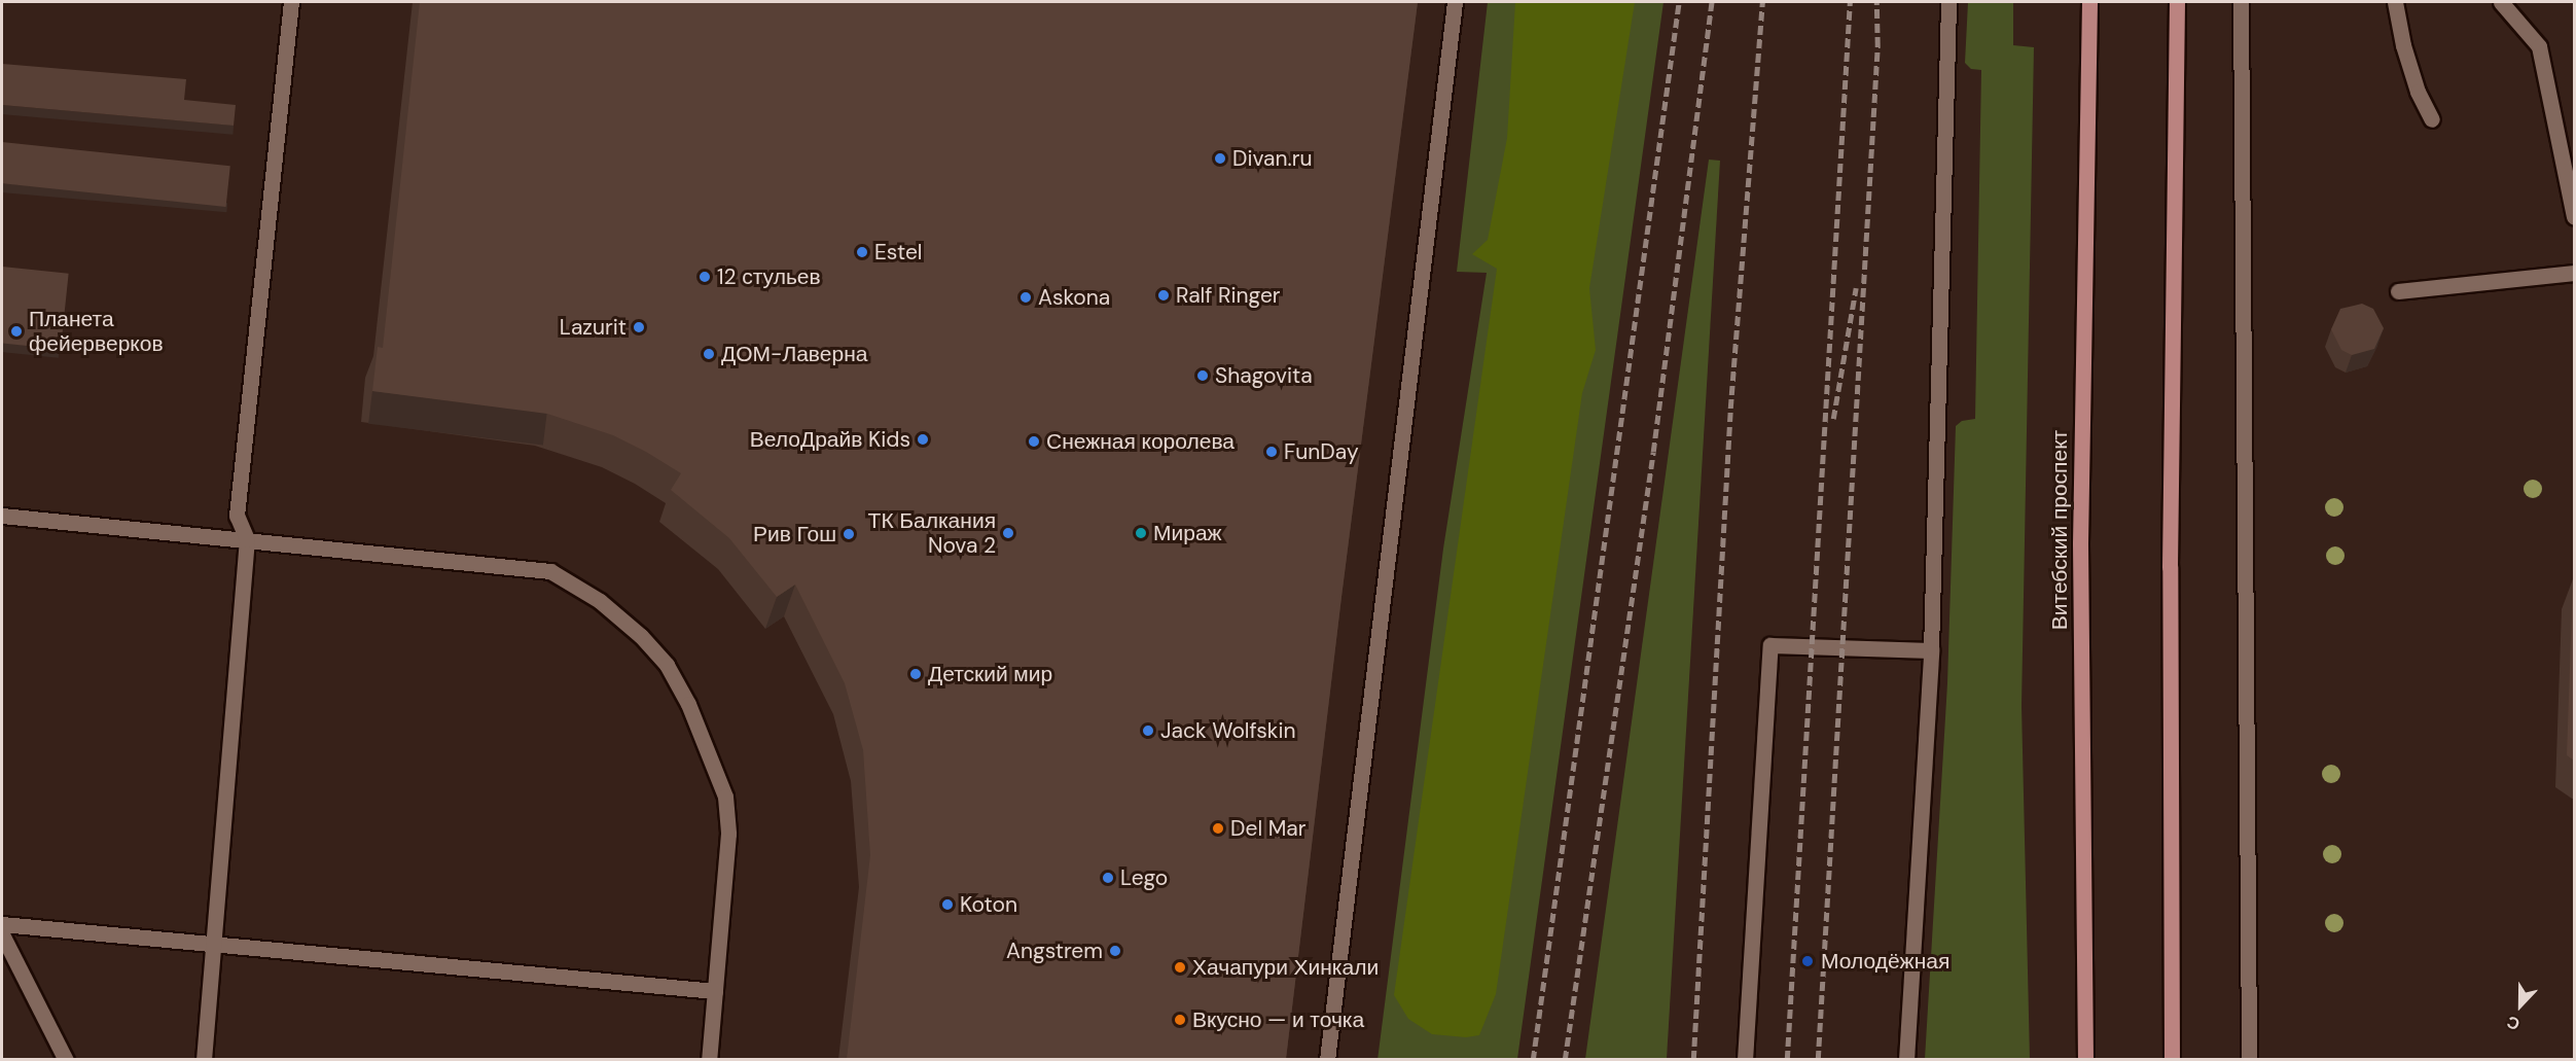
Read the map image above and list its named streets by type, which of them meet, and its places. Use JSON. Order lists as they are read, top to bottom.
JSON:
{
  "streets": {
    "main road": ["Витебский проспект"]
  },
  "places": [
    "Divan.ru",
    "Estel",
    "12 стульев",
    "Ralf Ringer",
    "Askona",
    "Lazurit",
    "Планета фейерверков",
    "ДОМ-Лаверна",
    "Shagovita",
    "ВелоДрайв Kids",
    "Снежная королева",
    "FunDay",
    "ТК Балкания Nova 2",
    "Мираж",
    "Рив Гош",
    "Детский мир",
    "Jack Wolfskin",
    "Del Mar",
    "Lego",
    "Koton",
    "Angstrem",
    "Молодёжная",
    "Хачапури Хинкали",
    "Вкусно — и точка"
  ],
  "north": "bottom"
}
